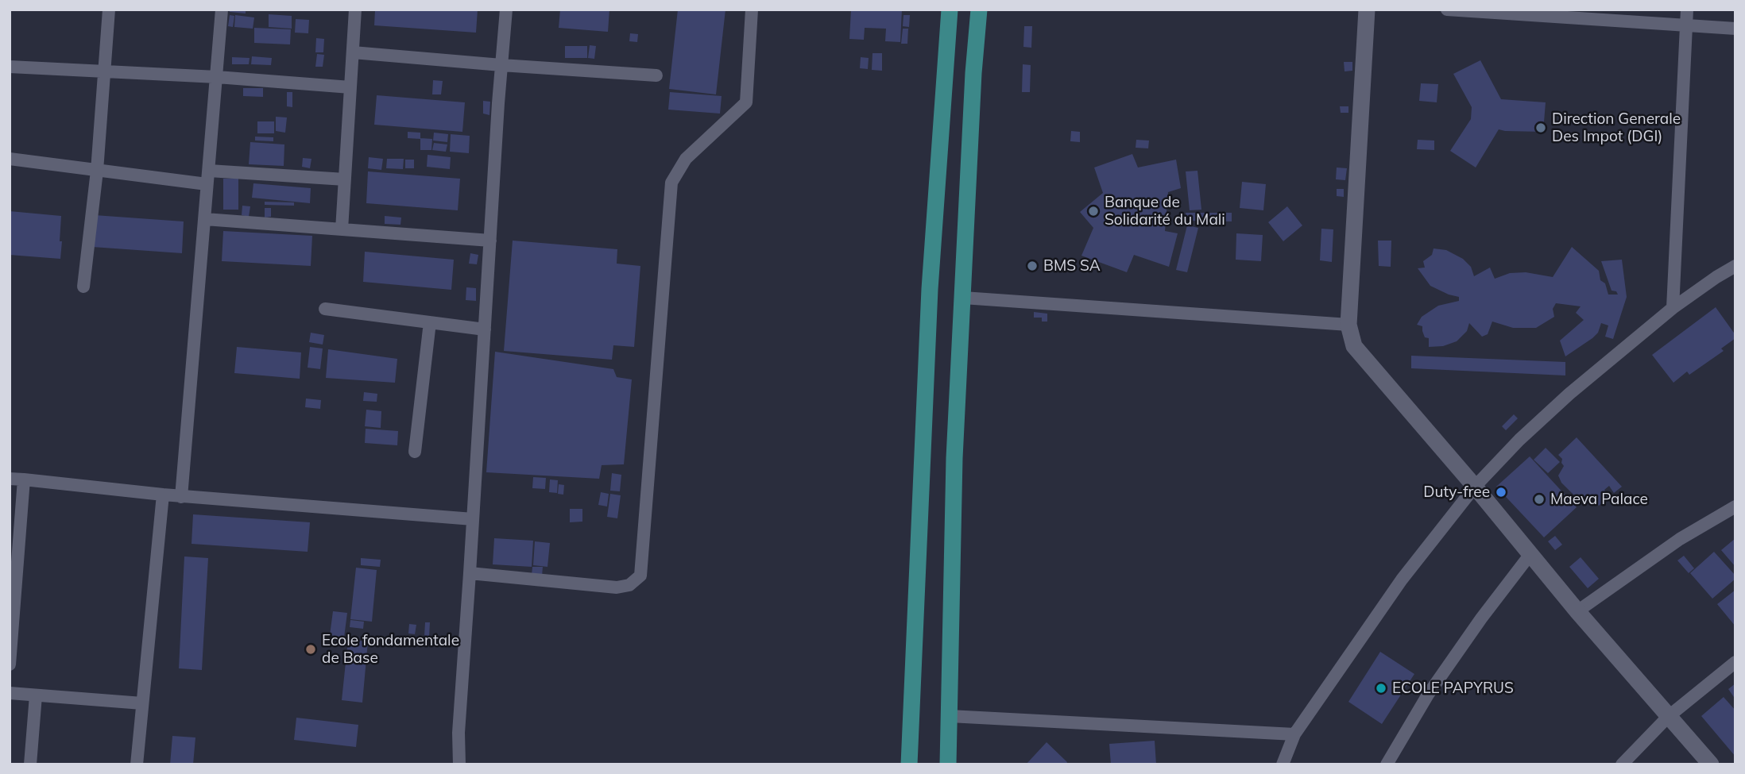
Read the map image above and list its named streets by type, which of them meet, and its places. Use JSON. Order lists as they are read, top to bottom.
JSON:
{
  "places": [
    "Direction Generale Des Impot (DGI)",
    "Banque de Solidarité du Mali",
    "BMS SA",
    "Duty-free",
    "Maeva Palace",
    "Ecole fondamentale de Base",
    "ECOLE PAPYRUS"
  ]
}
